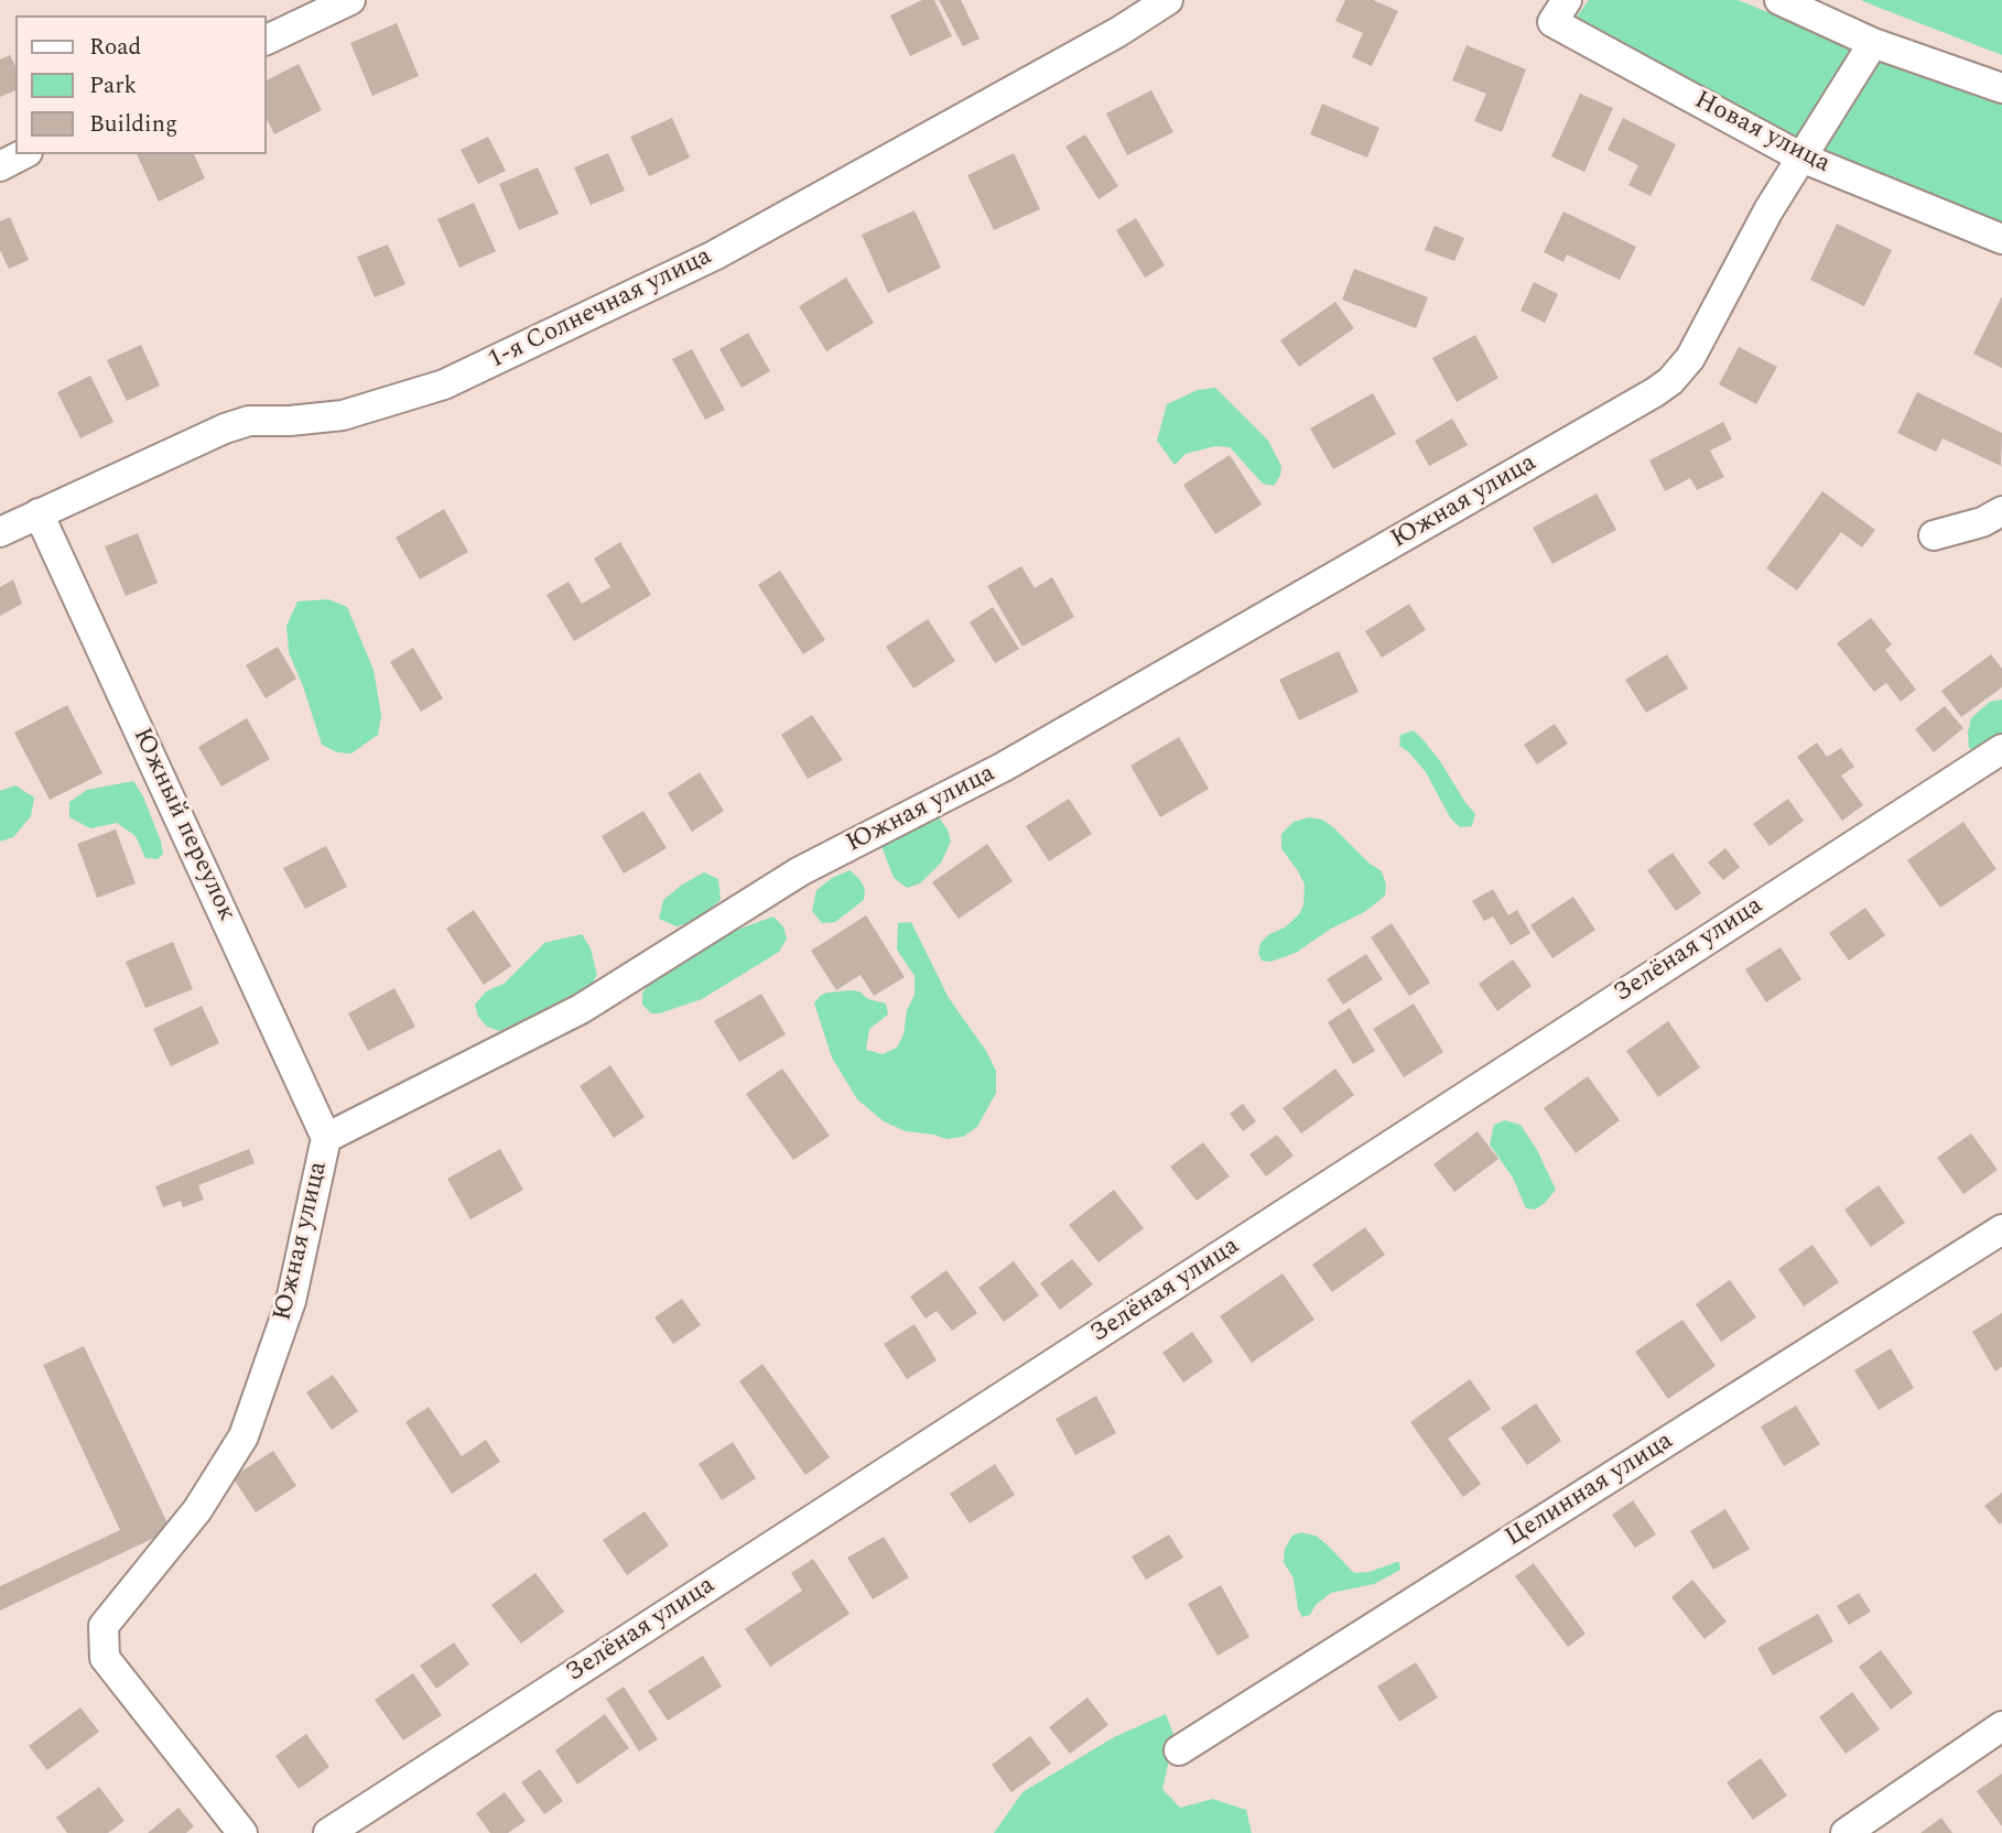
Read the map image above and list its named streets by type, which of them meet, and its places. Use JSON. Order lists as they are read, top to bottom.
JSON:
{
  "streets": {
    "street": [
      "Новая улица",
      "1-я Солнечная улица",
      "Южная улица",
      "Южный переулок",
      "Зелёная улица",
      "Целинная улица"
    ]
  },
  "crossings": [
    ["Новая улица", "Южная улица"],
    ["1-я Солнечная улица", "Южный переулок"],
    ["Южная улица", "Южный переулок"]
  ],
  "legend": ["Road", "Park", "Building"]
}
